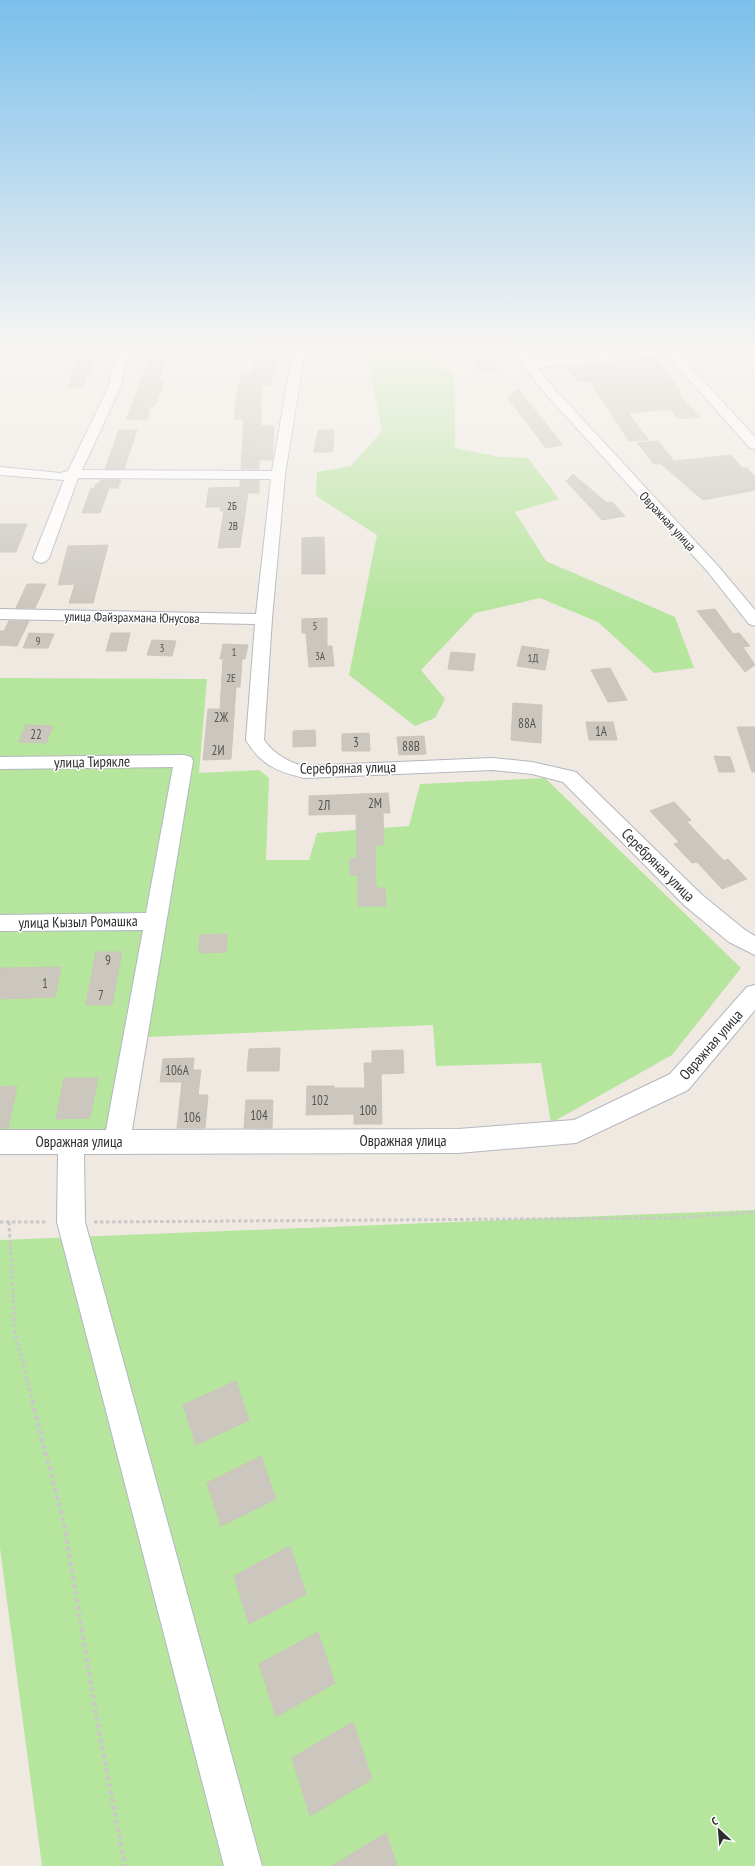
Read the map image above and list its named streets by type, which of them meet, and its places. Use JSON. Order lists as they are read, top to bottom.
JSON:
{
  "streets": {
    "street": [
      "Овражная улица",
      "улица Файзрахмана Юнусова",
      "улица Тирякле",
      "Серебряная улица",
      "улица Кызыл Ромашка"
    ]
  },
  "crossings": [
    ["улица Файзрахмана Юнусова", "Серебряная улица"],
    ["улица Тирякле", "улица Кызыл Ромашка"]
  ],
  "house_numbers": [
    "2Б",
    "2В",
    "5",
    "9",
    "3",
    "1",
    "3А",
    "1Д",
    "2Е",
    "2Ж",
    "88А",
    "1А",
    "22",
    "3",
    "88В",
    "2И",
    "2М",
    "2Л",
    "9",
    "1",
    "7",
    "106А",
    "102",
    "100",
    "104",
    "106"
  ],
  "north": "top left"
}
